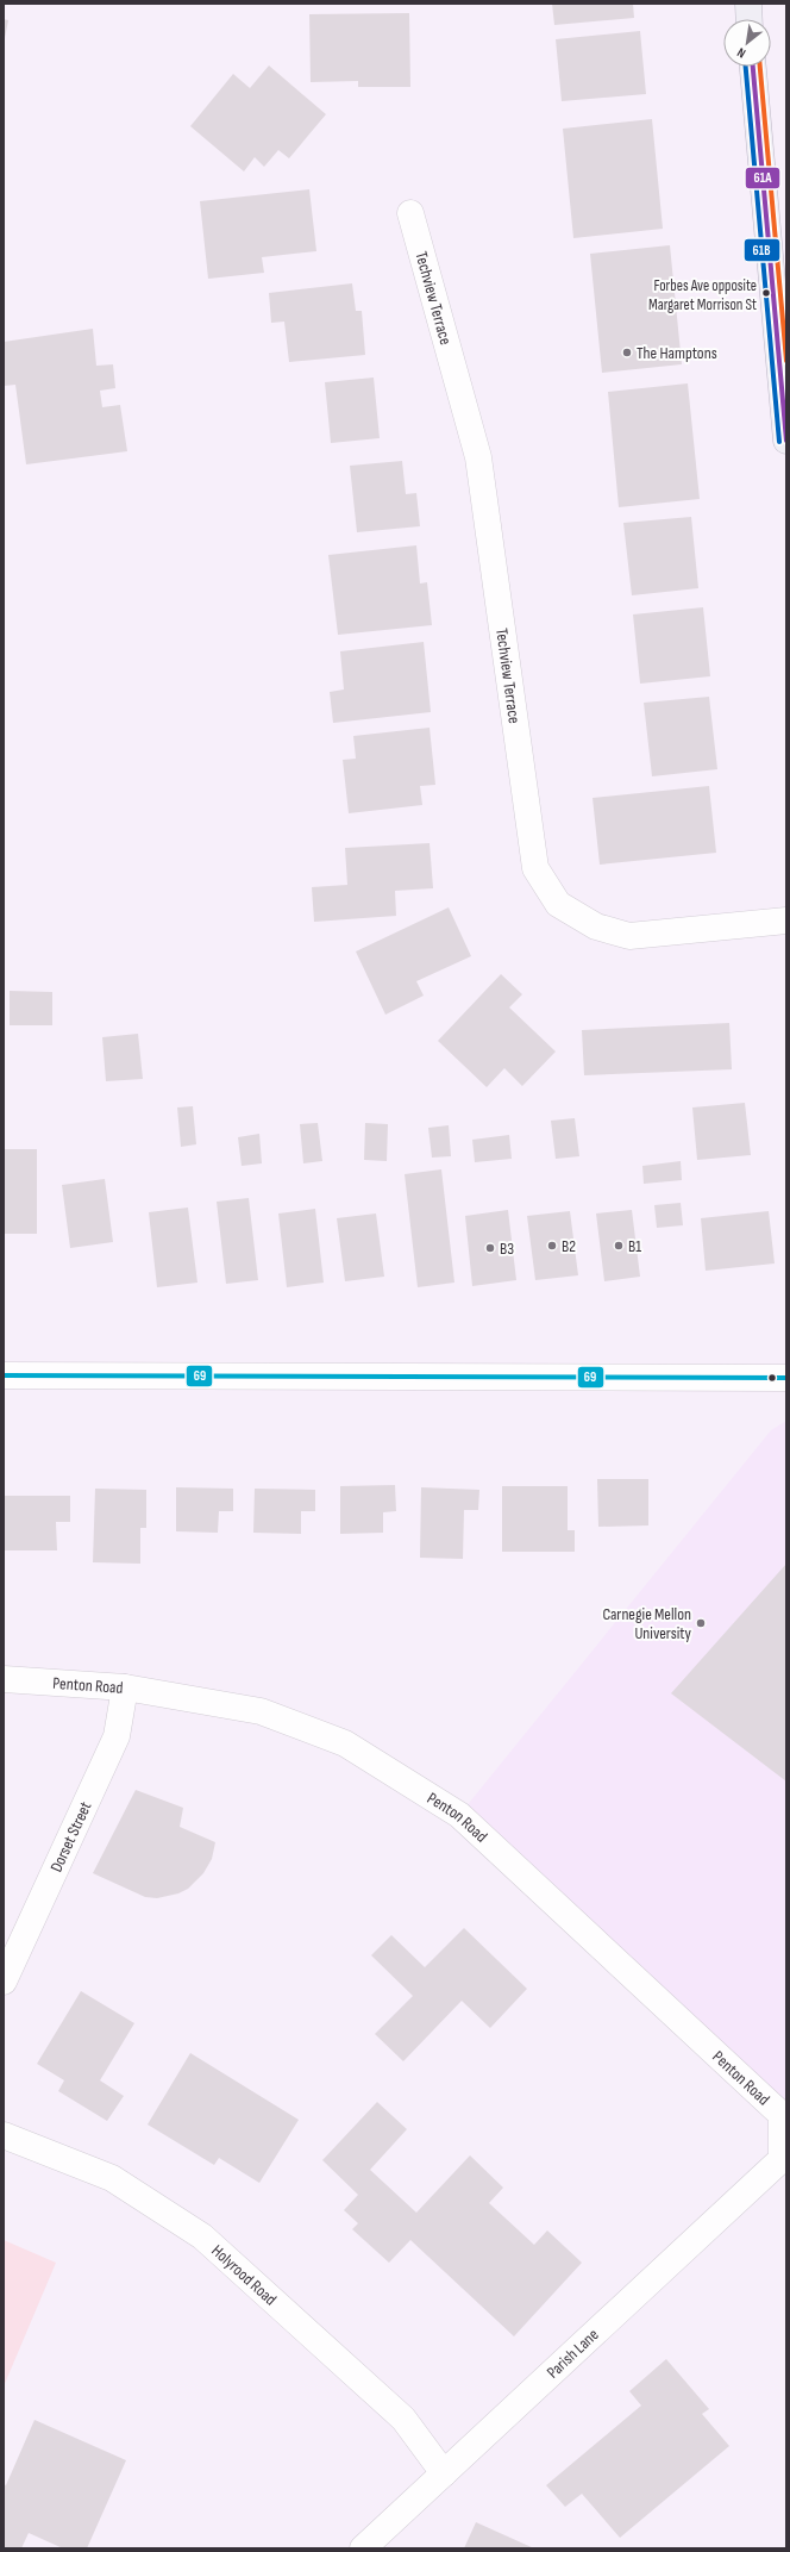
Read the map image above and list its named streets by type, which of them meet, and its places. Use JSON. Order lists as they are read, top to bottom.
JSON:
{
  "streets": {
    "street": [
      "Techview Terrace",
      "Penton Road",
      "Dorset Street",
      "Holyrood Road",
      "Parish Lane"
    ]
  },
  "crossings": [
    ["Penton Road", "Dorset Street"],
    ["Penton Road", "Parish Lane"],
    ["Holyrood Road", "Parish Lane"]
  ],
  "places": [
    "Forbes Ave opposite Margaret Morrison St",
    "The Hamptons",
    "B2",
    "B1",
    "B3",
    "Carnegie Mellon University"
  ],
  "lines": ["transit line 61A", "transit line 61B", "transit line 69"],
  "north": "bottom left"
}
